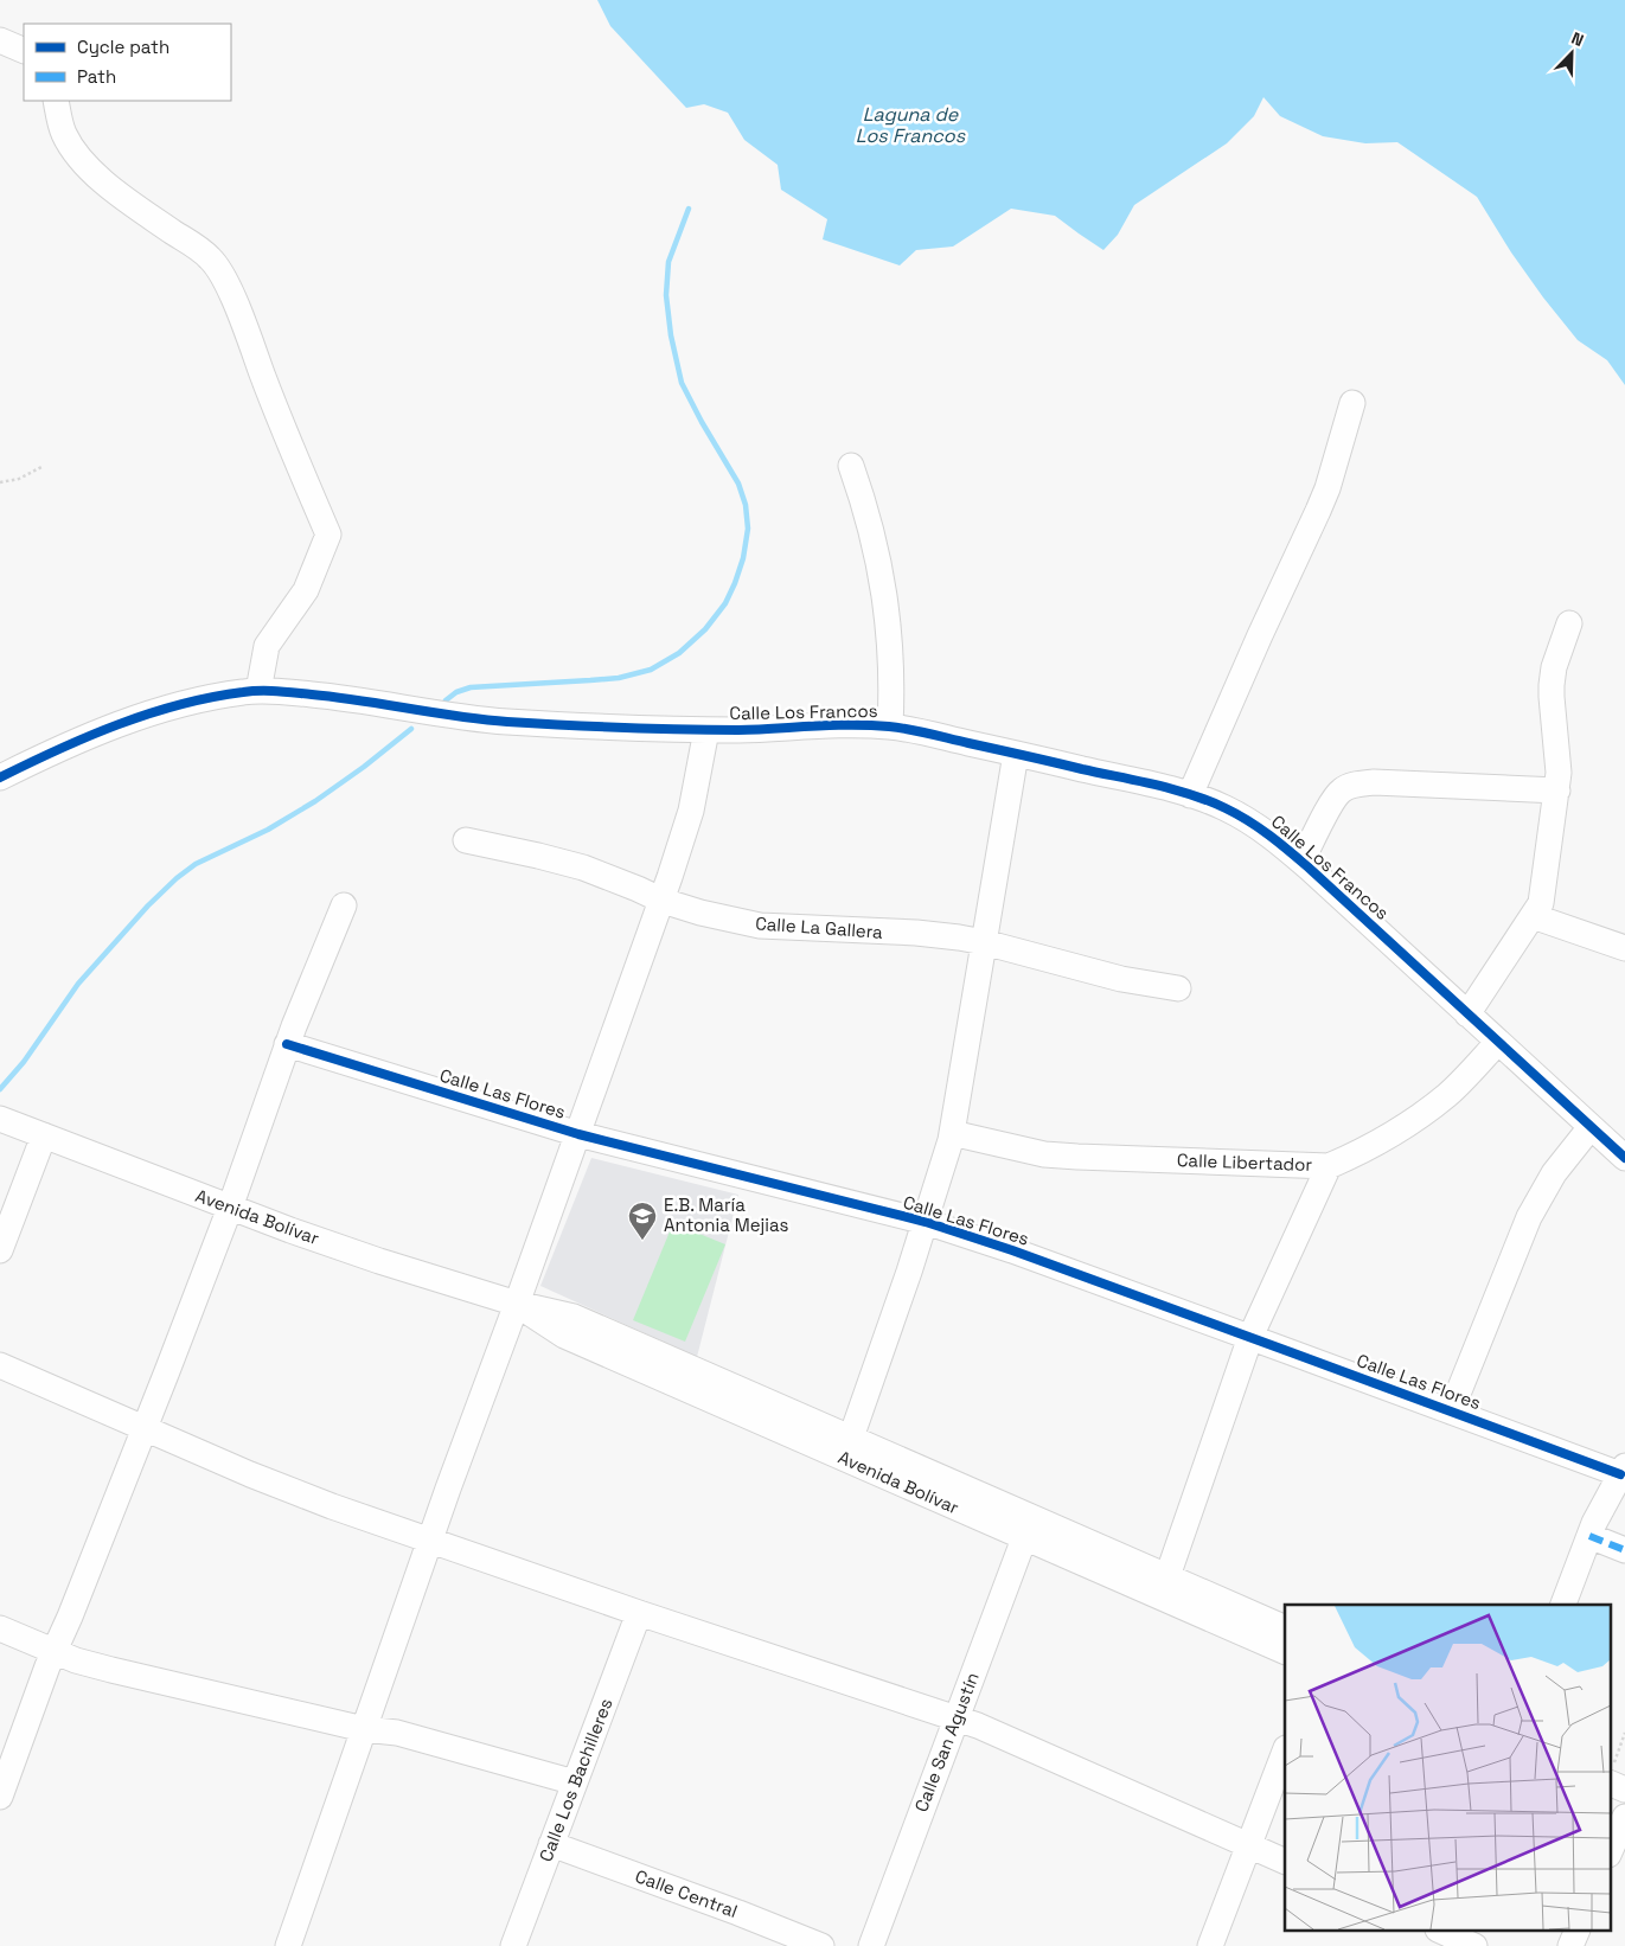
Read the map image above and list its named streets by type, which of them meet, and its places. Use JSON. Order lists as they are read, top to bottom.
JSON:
{
  "streets": {
    "street": [
      "Calle Los Francos",
      "Calle La Gallera",
      "Calle Las Flores",
      "Calle Libertador",
      "Avenida Bolívar",
      "Calle San Agustín",
      "Calle Los Bachilleres",
      "Calle Central"
    ]
  },
  "crossings": [
    ["Calle Los Francos", "Calle Libertador"],
    ["Avenida Bolívar", "Calle San Agustín"],
    ["Calle Los Bachilleres", "Calle Central"]
  ],
  "water": ["Laguna de Los Francos"],
  "places": {
    "school or university": ["E.B. María Antonia Mejias"]
  },
  "legend": ["Cycle path", "Path"],
  "north": "top right"
}
